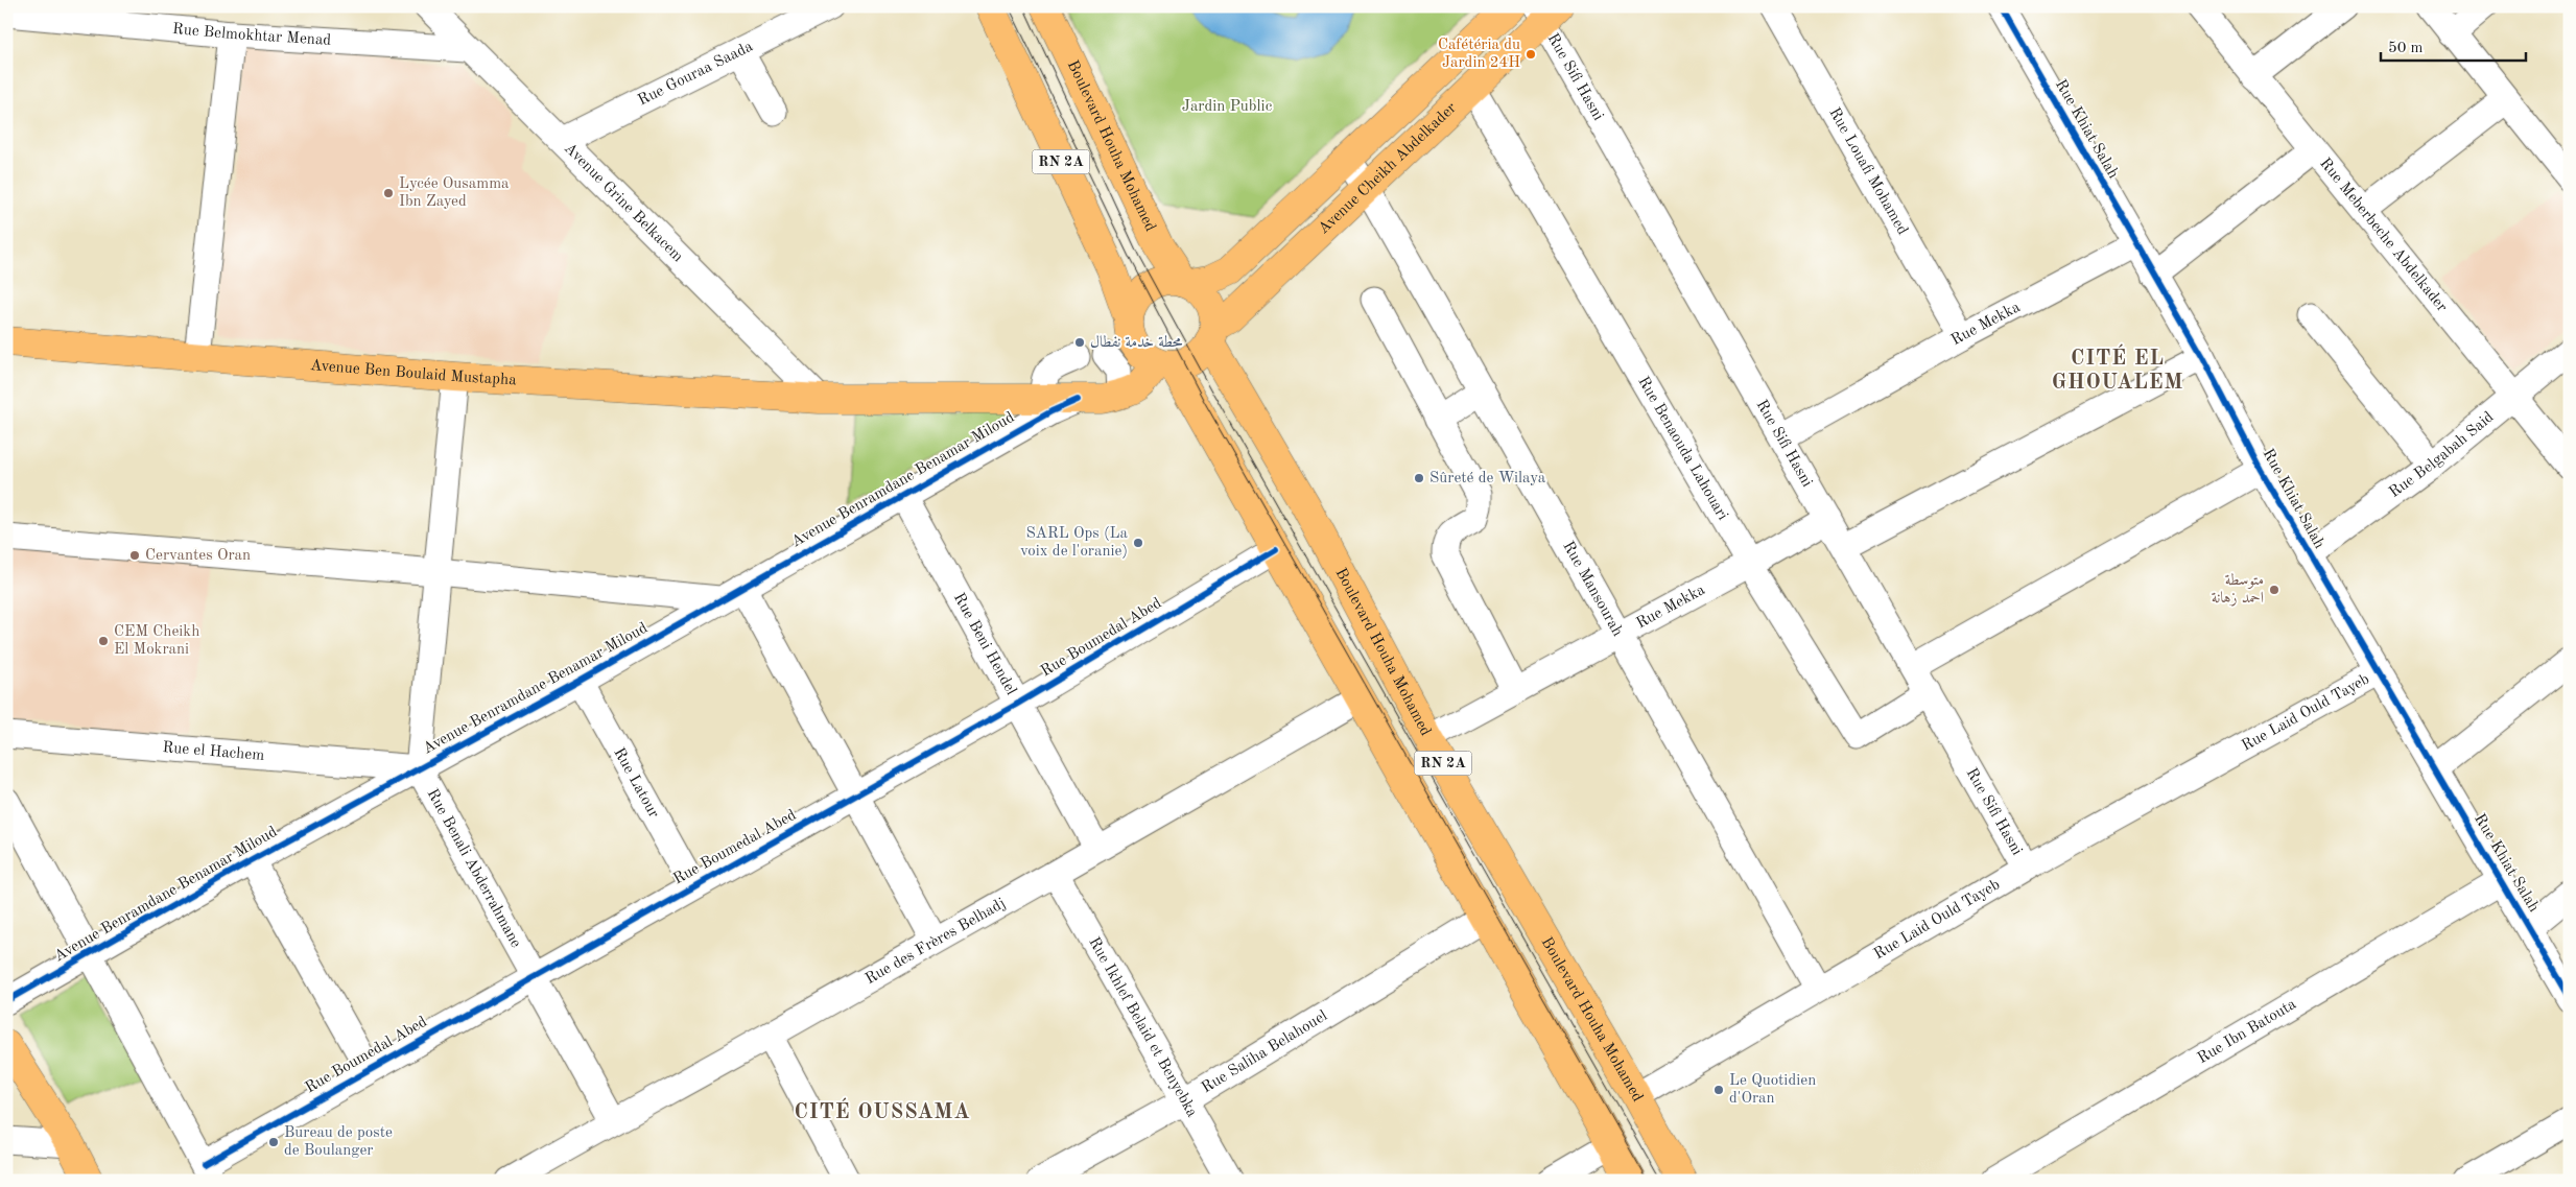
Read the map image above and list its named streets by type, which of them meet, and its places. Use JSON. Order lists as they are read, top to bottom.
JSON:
{
  "streets": {
    "main road": [
      "Boulevard Houha Mohamed",
      "RN 2A",
      "Avenue Cheikh Abdelkader",
      "Avenue Ben Boulaid Mustapha"
    ],
    "street": [
      "Rue Belmokhtar Menad",
      "Rue Gouraa Saada",
      "Rue Sifi Hasni",
      "Rue Khiat Salah",
      "Rue Louafi Mohamed",
      "Avenue Grine Belkacem",
      "Rue Meberbeche Abdelkader",
      "Rue Mekka",
      "Rue Benaouda Lahouari",
      "Rue Belgabah Said",
      "Avenue Benramdane Benamar Miloud",
      "Rue Mansourah",
      "Rue Boumedal Abed",
      "Rue Beni Hendel",
      "Rue Laid Ould Tayeb",
      "Rue el Hachem",
      "Rue Latour",
      "Rue Benali Abderrahmane",
      "Rue des Frères Belhadj",
      "Rue Ikhlef Belaid et Benyebka",
      "Rue Ibn Batouta",
      "Rue Saliha Belahouel"
    ]
  },
  "crossings": [
    ["Rue Belmokhtar Menad", "Avenue Grine Belkacem"],
    ["Rue Gouraa Saada", "Avenue Grine Belkacem"],
    ["Rue Sifi Hasni", "Avenue Cheikh Abdelkader"],
    ["Rue Sifi Hasni", "Rue Mekka"],
    ["Rue Sifi Hasni", "Rue Benaouda Lahouari"],
    ["Rue Sifi Hasni", "Rue Laid Ould Tayeb"],
    ["Rue Khiat Salah", "Rue Mekka"],
    ["Rue Khiat Salah", "Rue Belgabah Said"],
    ["Rue Khiat Salah", "Rue Laid Ould Tayeb"],
    ["Rue Khiat Salah", "Rue Ibn Batouta"],
    ["Boulevard Houha Mohamed", "RN 2A"],
    ["Boulevard Houha Mohamed", "Avenue Cheikh Abdelkader"],
    ["Boulevard Houha Mohamed", "Rue Mekka"],
    ["Boulevard Houha Mohamed", "Avenue Ben Boulaid Mustapha"],
    ["Boulevard Houha Mohamed", "Rue Laid Ould Tayeb"],
    ["RN 2A", "Avenue Cheikh Abdelkader"],
    ["RN 2A", "Avenue Ben Boulaid Mustapha"],
    ["RN 2A", "Rue Boumedal Abed"],
    ["RN 2A", "Rue des Frères Belhadj"],
    ["RN 2A", "Rue Saliha Belahouel"],
    ["Avenue Cheikh Abdelkader", "Avenue Ben Boulaid Mustapha"],
    ["Avenue Cheikh Abdelkader", "Rue Benaouda Lahouari"],
    ["Avenue Cheikh Abdelkader", "Rue Mansourah"],
    ["Rue Louafi Mohamed", "Rue Mekka"],
    ["Avenue Grine Belkacem", "Avenue Ben Boulaid Mustapha"],
    ["Rue Meberbeche Abdelkader", "Rue Belgabah Said"],
    ["Rue Mekka", "Rue Benaouda Lahouari"],
    ["Rue Mekka", "Rue Mansourah"],
    ["Avenue Ben Boulaid Mustapha", "Avenue Benramdane Benamar Miloud"],
    ["Avenue Benramdane Benamar Miloud", "Rue Beni Hendel"],
    ["Avenue Benramdane Benamar Miloud", "Rue el Hachem"],
    ["Avenue Benramdane Benamar Miloud", "Rue Latour"],
    ["Avenue Benramdane Benamar Miloud", "Rue Benali Abderrahmane"],
    ["Rue Mansourah", "Rue Laid Ould Tayeb"],
    ["Rue Boumedal Abed", "Rue Beni Hendel"],
    ["Rue Boumedal Abed", "Rue Latour"],
    ["Rue Boumedal Abed", "Rue Benali Abderrahmane"],
    ["Rue Beni Hendel", "Rue des Frères Belhadj"],
    ["Rue el Hachem", "Rue Benali Abderrahmane"],
    ["Rue Benali Abderrahmane", "Rue des Frères Belhadj"],
    ["Rue des Frères Belhadj", "Rue Ikhlef Belaid et Benyebka"],
    ["Rue Ikhlef Belaid et Benyebka", "Rue Saliha Belahouel"]
  ],
  "districts": ["CITÉ EL GHOUALEM", "CITÉ OUSSAMA"],
  "parks": ["Jardin Public"],
  "places": [
    "Cafétéria du Jardin 24H",
    "Lycée Ousamma Ibn Zayed",
    "محطة خدمة نفطال",
    "Sûreté de Wilaya",
    "SARL Ops (La voix de l'oranie)",
    "Cervantes Oran",
    "متوسطة احمد زهانة",
    "CEM Cheikh El Mokrani",
    "Le Quotidien d'Oran",
    "Bureau de poste de Boulanger"
  ],
  "scale_bar": "50 m"
}
